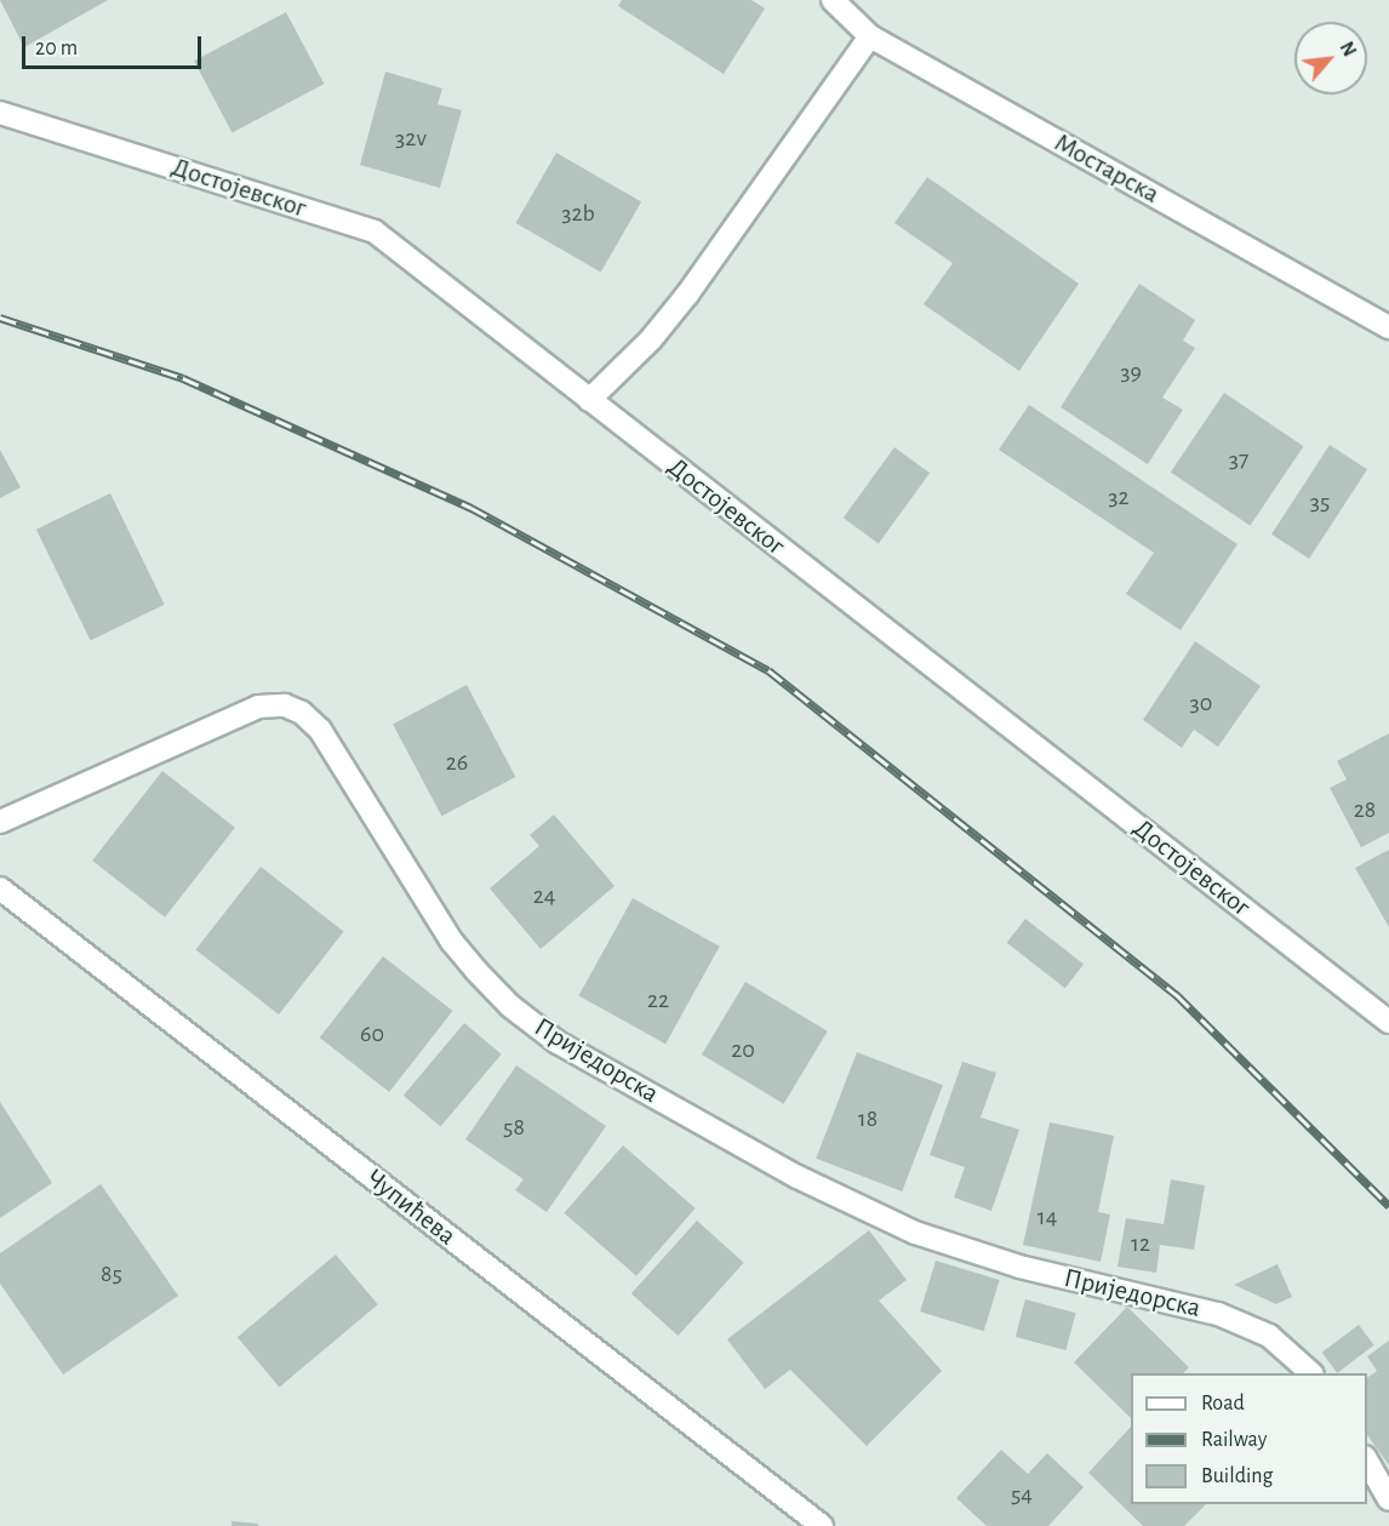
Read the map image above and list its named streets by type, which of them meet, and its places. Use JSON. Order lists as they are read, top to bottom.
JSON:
{
  "streets": {
    "street": [
      "Мостарска",
      "Достојевског",
      "Приједорска",
      "Чупићева"
    ]
  },
  "house_numbers": [
    "32v",
    "32b",
    "39",
    "37",
    "32",
    "35",
    "30",
    "26",
    "28",
    "24",
    "22",
    "60",
    "20",
    "18",
    "58",
    "14",
    "12",
    "85",
    "54"
  ],
  "legend": ["Road", "Railway", "Building"],
  "scale_bar": "20 m",
  "north": "top right"
}
